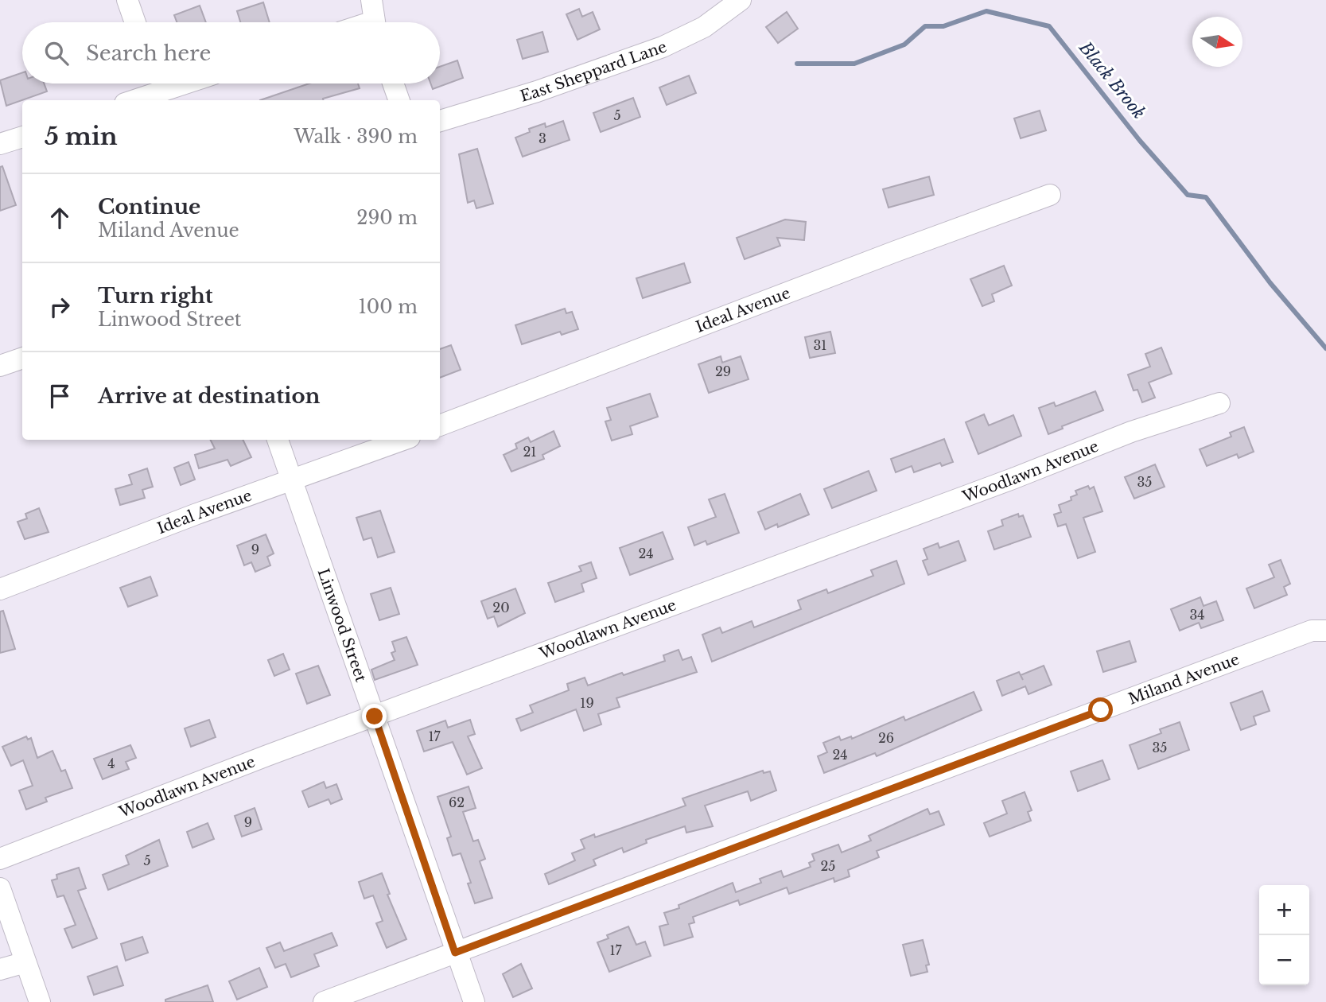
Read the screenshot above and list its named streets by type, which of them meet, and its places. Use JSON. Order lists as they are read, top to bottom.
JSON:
{
  "streets": {
    "street": [
      "East Sheppard Lane",
      "Ideal Avenue",
      "Woodlawn Avenue",
      "Linwood Street",
      "Miland Avenue"
    ]
  },
  "crossings": [
    ["Ideal Avenue", "Linwood Street"],
    ["Woodlawn Avenue", "Linwood Street"],
    ["Linwood Street", "Miland Avenue"]
  ],
  "water": ["Black Brook"],
  "house_numbers": [
    "5",
    "3",
    "31",
    "29",
    "21",
    "35",
    "9",
    "24",
    "20",
    "34",
    "19",
    "17",
    "26",
    "35",
    "24",
    "4",
    "62",
    "9",
    "5",
    "25",
    "17"
  ],
  "north": "right",
  "page": {
    "search": "Search here",
    "heading": ["5 min", "Walk · 390 m"],
    "list": [
      ["Continue", "Miland Avenue", "290 m"],
      ["Turn right", "Linwood Street", "100 m"],
      "Arrive at destination"
    ],
    "map_buttons": ["+", "−"]
  }
}
